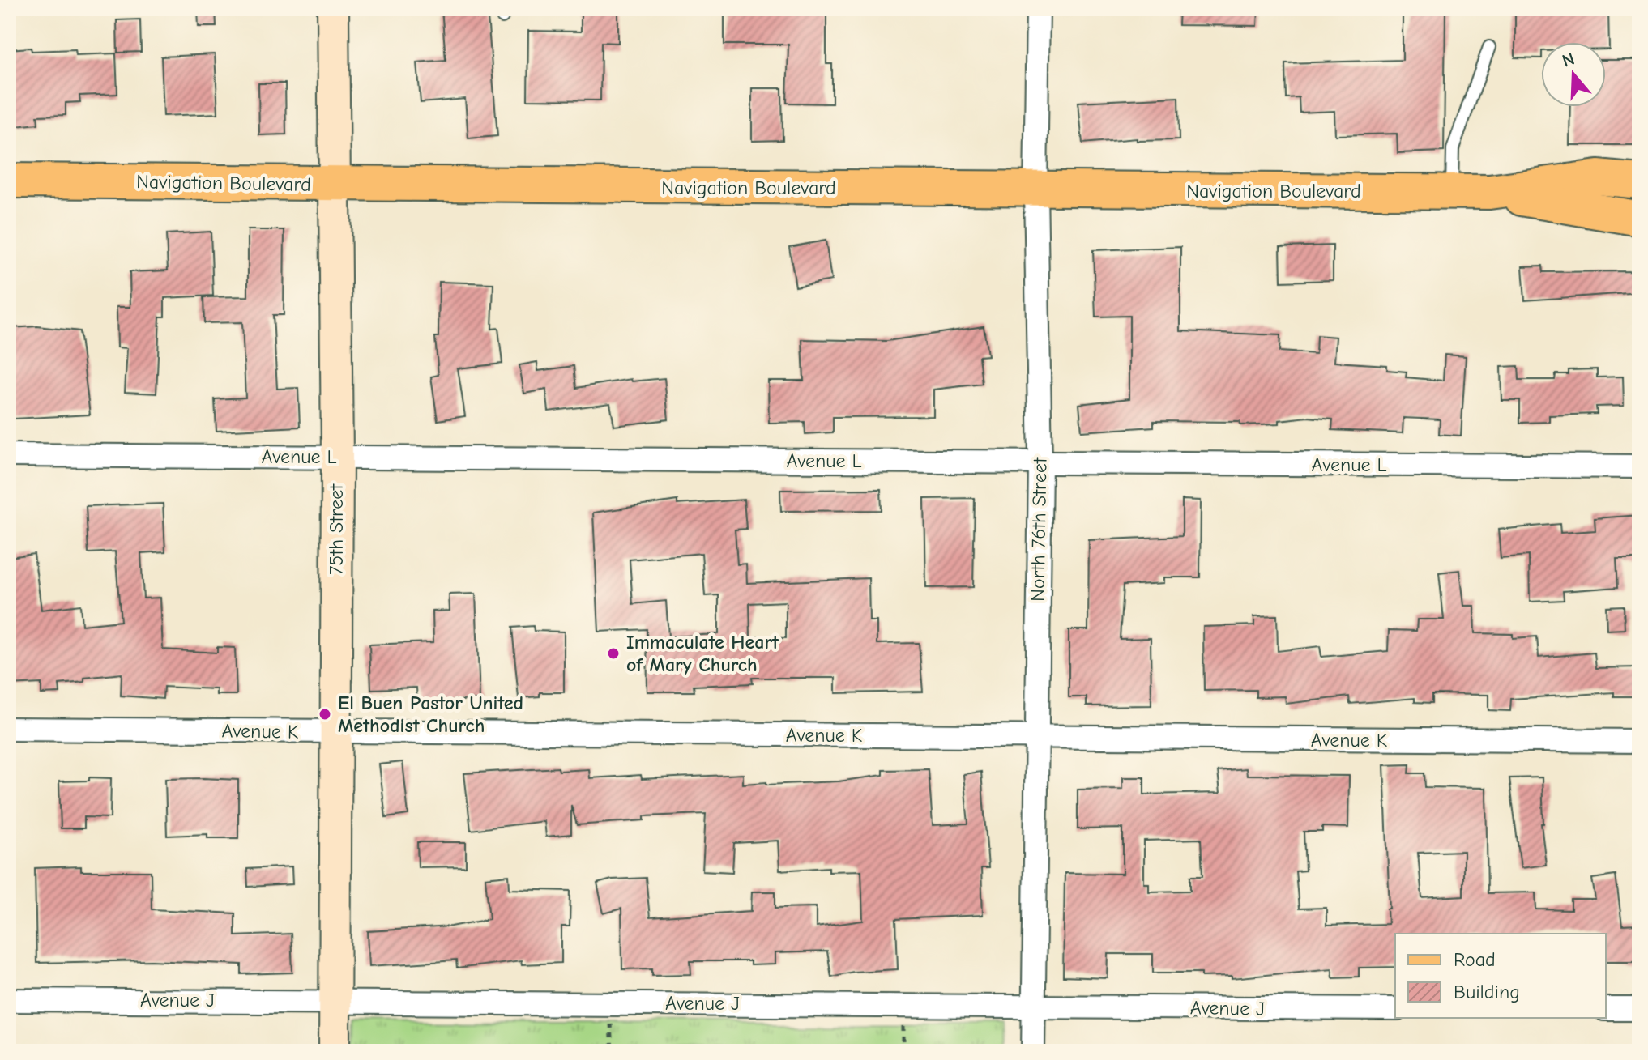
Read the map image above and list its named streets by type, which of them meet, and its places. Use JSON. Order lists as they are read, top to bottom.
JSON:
{
  "streets": {
    "main road": ["Navigation Boulevard", "75th Street"],
    "street": [
      "Avenue L",
      "North 76th Street",
      "Avenue K",
      "Avenue J"
    ]
  },
  "crossings": [
    ["Navigation Boulevard", "75th Street"],
    ["Navigation Boulevard", "North 76th Street"],
    ["Avenue L", "75th Street"],
    ["Avenue L", "North 76th Street"],
    ["75th Street", "Avenue K"],
    ["75th Street", "Avenue J"],
    ["North 76th Street", "Avenue K"],
    ["North 76th Street", "Avenue J"]
  ],
  "places": ["Immaculate Heart of Mary Church", "El Buen Pastor United Methodist Church"],
  "legend": ["Road", "Building"],
  "north": "top"
}
